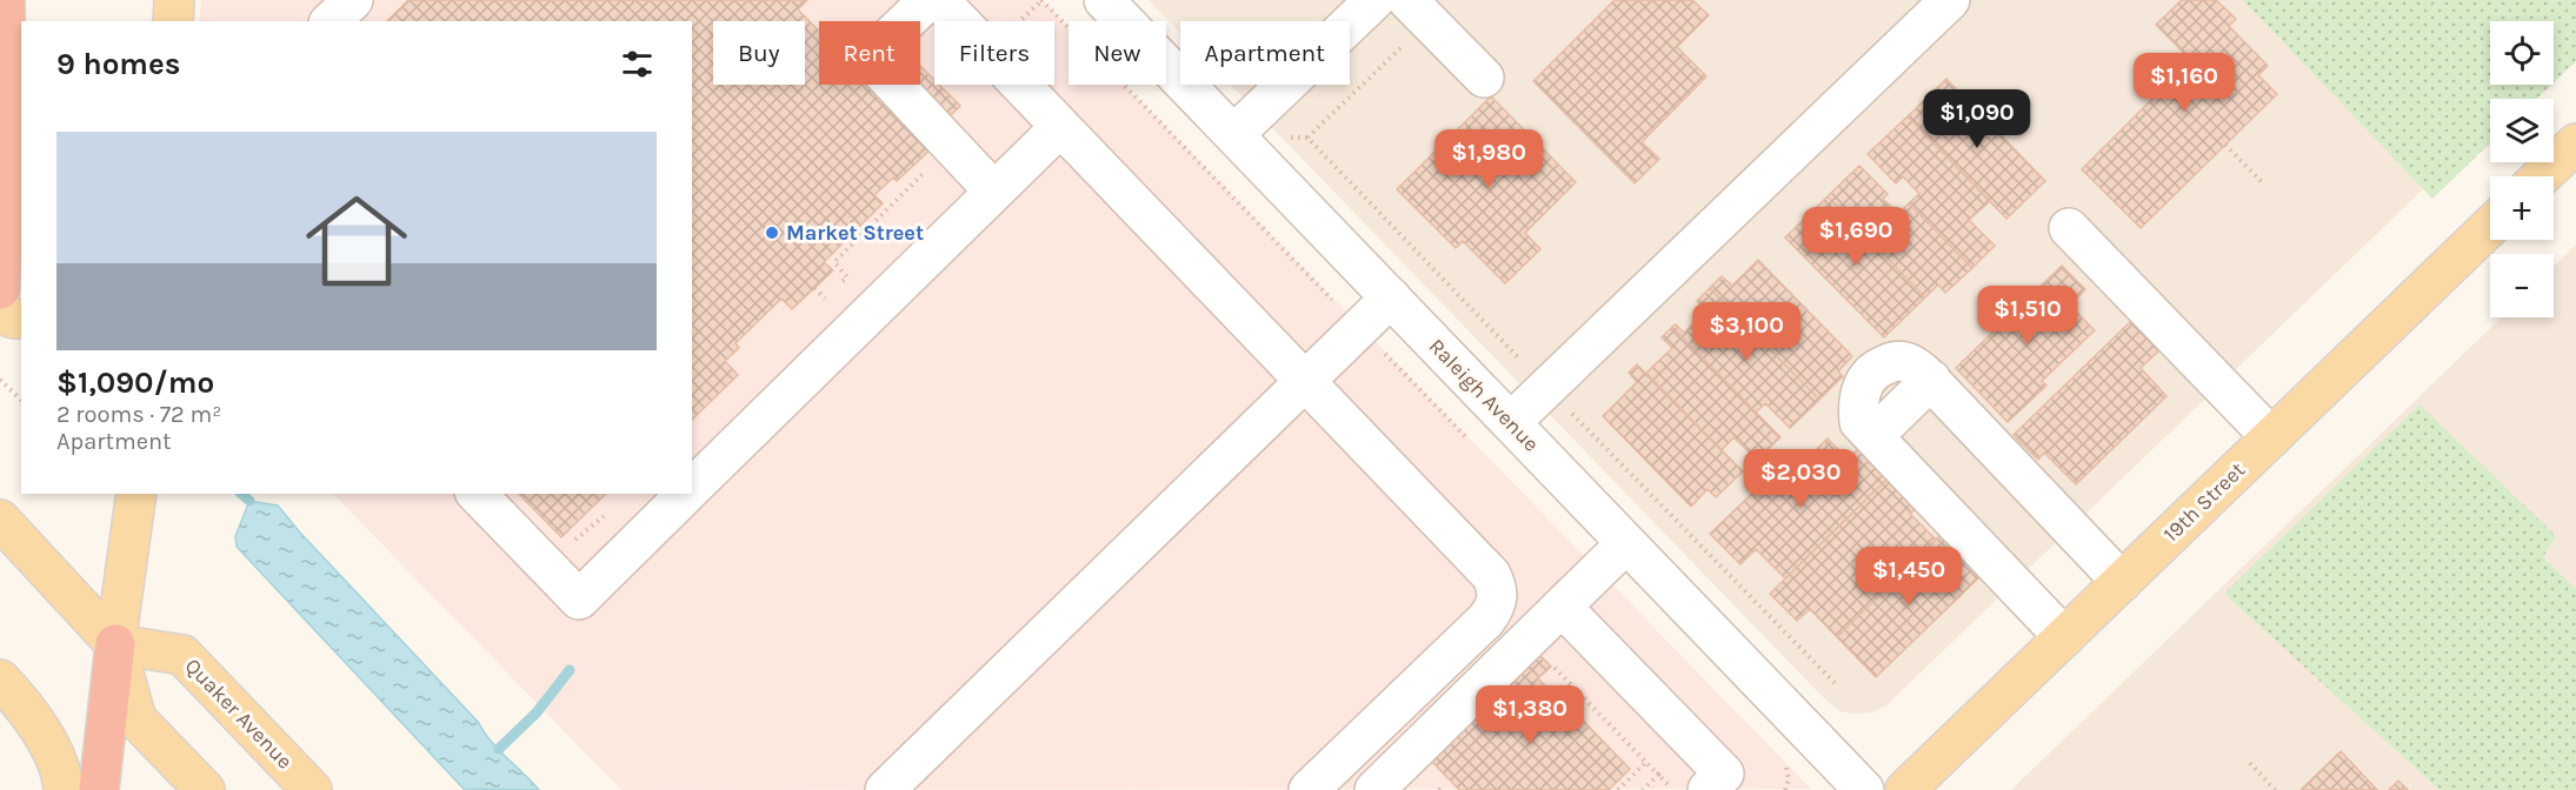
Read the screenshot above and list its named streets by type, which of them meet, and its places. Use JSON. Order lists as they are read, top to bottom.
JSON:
{
  "streets": {
    "main road": ["19th Street", "Quaker Avenue"],
    "street": ["Raleigh Avenue"]
  },
  "places": ["Market Street"],
  "page": {
    "map_buttons": ["+", "−"],
    "chip": [
      "Buy",
      "Rent",
      "Filters",
      "New",
      "Apartment"
    ],
    "heading": "9 homes",
    "price": [
      "$1,160",
      "$1,090",
      "$1,980",
      "$1,690",
      "$1,510",
      "$3,100",
      "$2,030",
      "$1,450",
      "$1,380"
    ],
    "list": [
      {
        "name": "$1,090/mo",
        "note": "2 rooms · 72 m² · Apartment"
      }
    ]
  }
}
